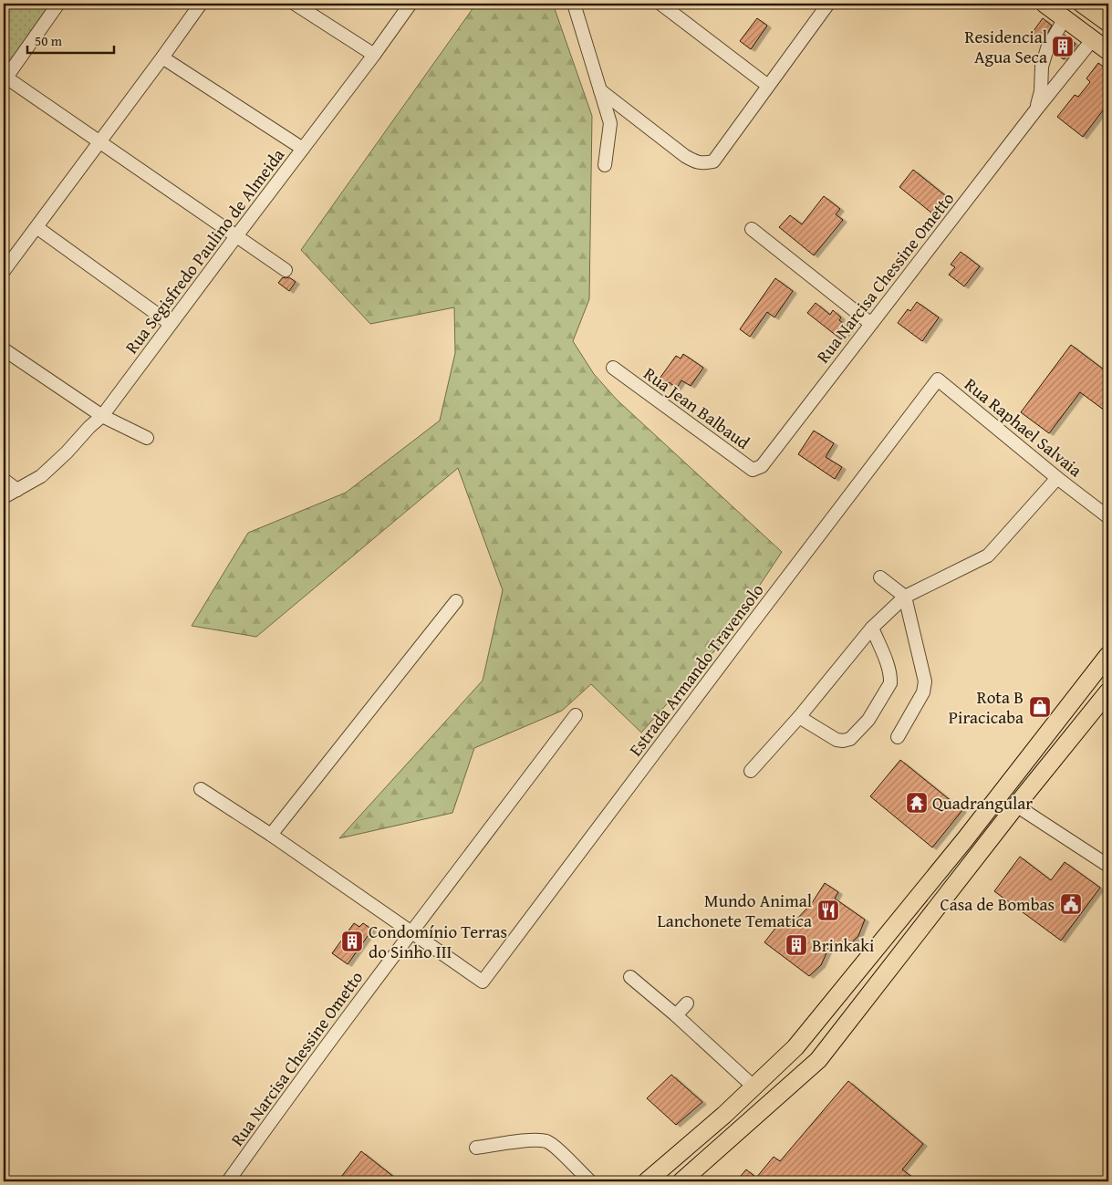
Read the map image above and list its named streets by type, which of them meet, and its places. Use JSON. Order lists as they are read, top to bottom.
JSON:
{
  "streets": {
    "street": [
      "Rua Segisfredo Paulino de Almeida",
      "Rua Narcisa Chessine Ometto",
      "Rua Jean Balbaud",
      "Rua Raphael Salvaia",
      "Estrada Armando Travensolo"
    ]
  },
  "crossings": [
    ["Rua Narcisa Chessine Ometto", "Rua Jean Balbaud"],
    ["Rua Narcisa Chessine Ometto", "Estrada Armando Travensolo"],
    ["Rua Raphael Salvaia", "Estrada Armando Travensolo"]
  ],
  "places": {
    "building": ["Residencial Agua Seca", "Condomínio Terras do Sinho III", "Brinkaki"],
    "shop": ["Rota B Piracicaba"],
    "temple": ["Quadrangular"],
    "public building": ["Casa de Bombas"],
    "restaurant": ["Mundo Animal Lanchonete Tematica"]
  },
  "scale_bar": "50 m"
}
